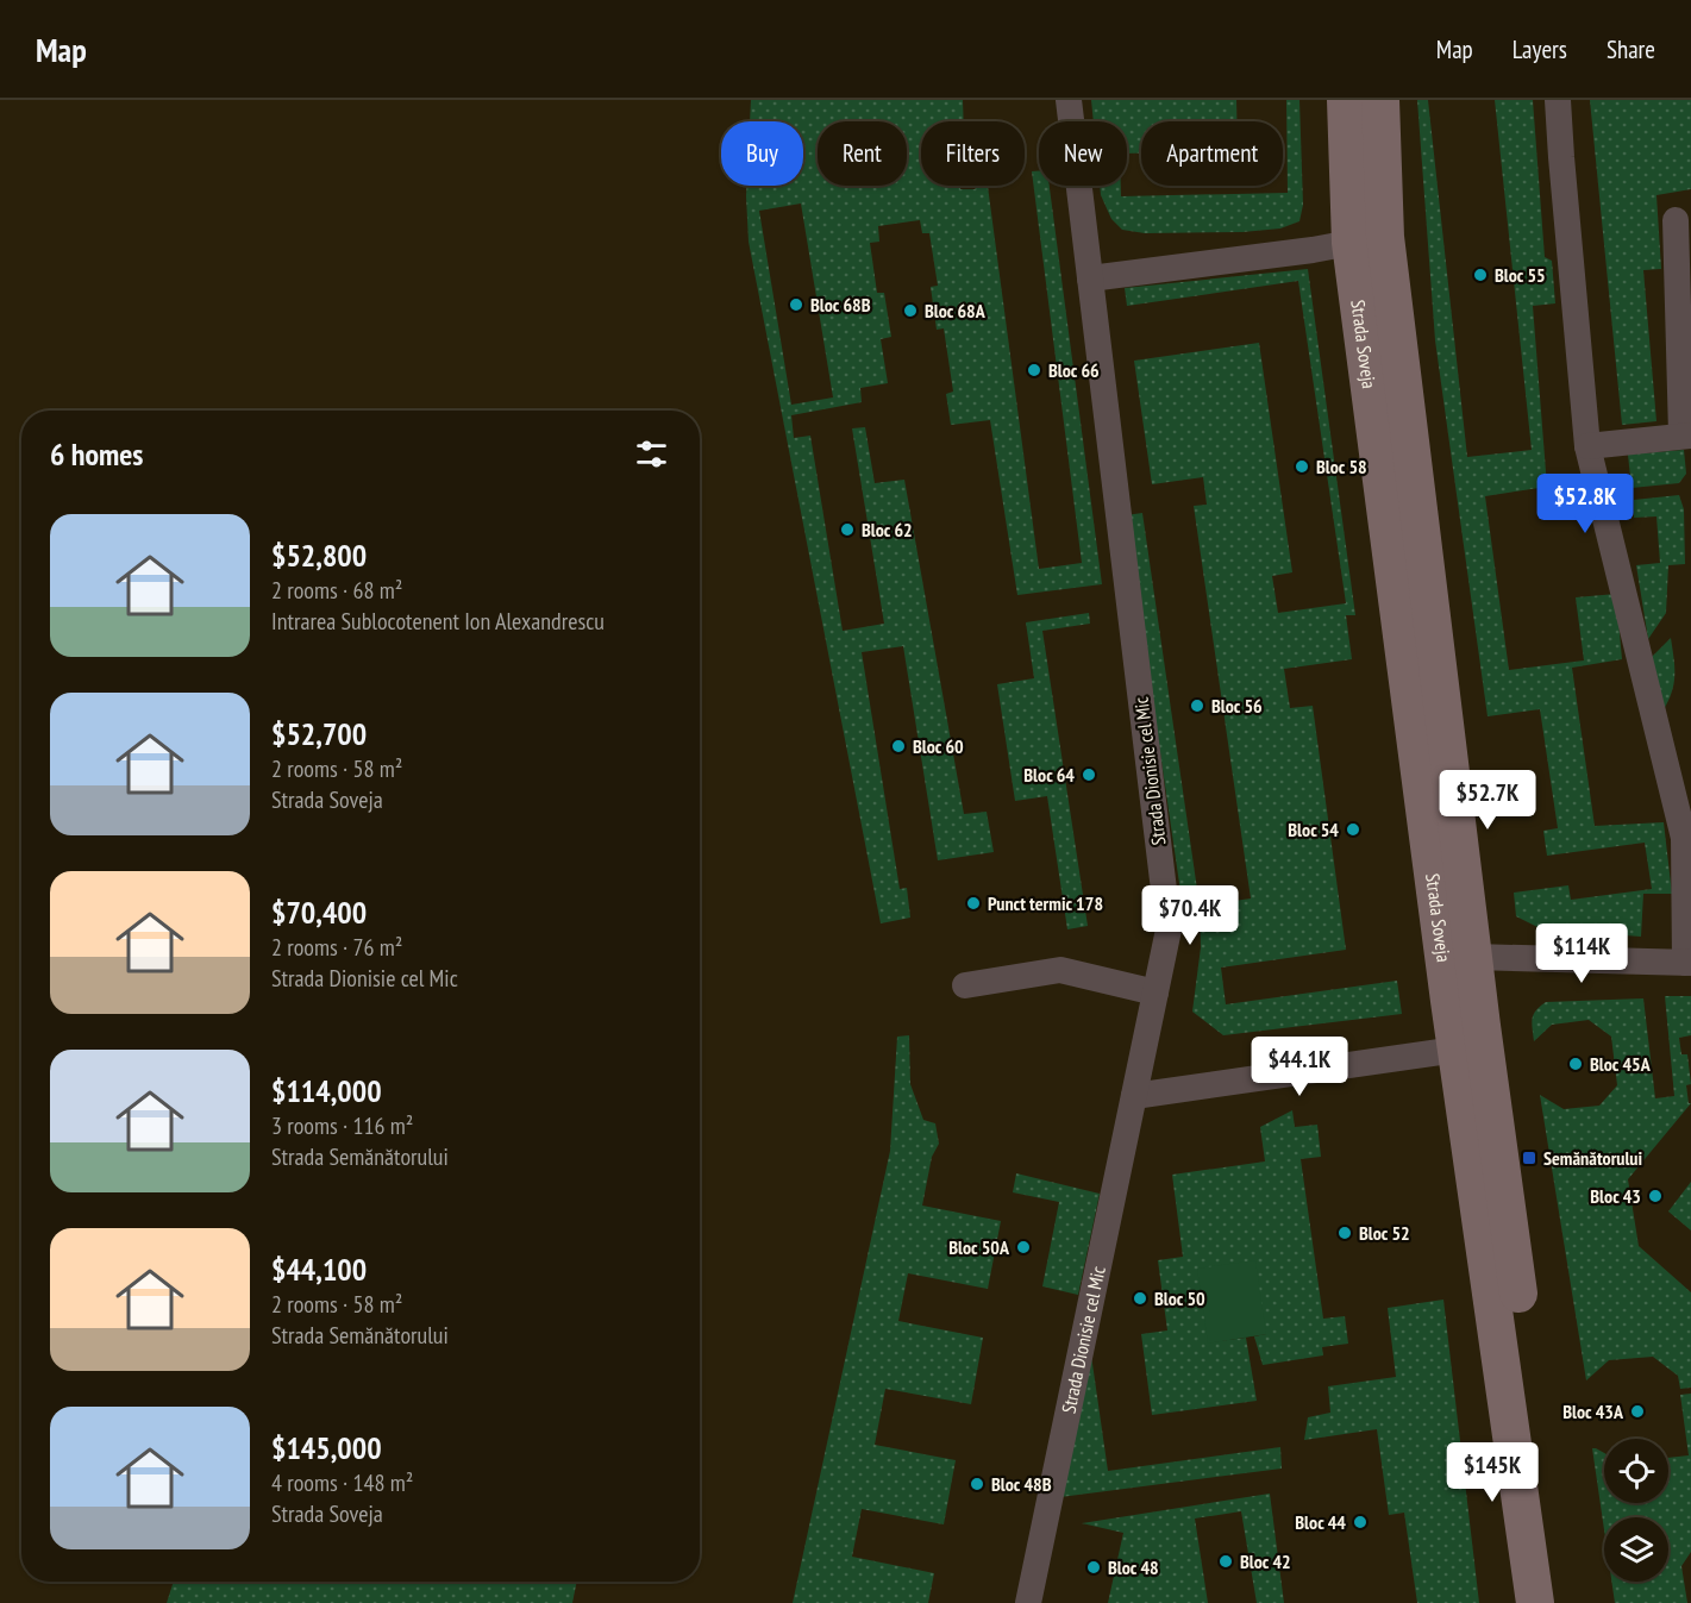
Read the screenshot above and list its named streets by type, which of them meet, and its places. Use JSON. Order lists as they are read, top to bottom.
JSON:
{
  "streets": {
    "main road": ["Strada Soveja"],
    "street": ["Strada Dionisie cel Mic"]
  },
  "places": {
    "other": [
      "Bloc 55",
      "Bloc 68B",
      "Bloc 68A",
      "Bloc 66",
      "Bloc 58",
      "Bloc 62",
      "Bloc 56",
      "Bloc 60",
      "Bloc 64",
      "Bloc 54",
      "Punct termic 178",
      "Bloc 45A",
      "Bloc 43",
      "Bloc 52",
      "Bloc 50A",
      "Bloc 50",
      "Bloc 43A",
      "Bloc 48B",
      "Bloc 44",
      "Bloc 42",
      "Bloc 48"
    ],
    "transit": ["Semănătorului"]
  },
  "page": {
    "header": "Map",
    "nav": ["Map", "Layers", "Share"],
    "chip": [
      "Buy",
      "Rent",
      "Filters",
      "New",
      "Apartment"
    ],
    "heading": "6 homes",
    "price": [
      "$52.8K",
      "$52.7K",
      "$70.4K",
      "$114K",
      "$44.1K",
      "$145K"
    ],
    "list": [
      {
        "name": "$52,800",
        "note": "2 rooms · 68 m² · Intrarea Sublocotenent Ion Alexandrescu"
      },
      {
        "name": "$52,700",
        "note": "2 rooms · 58 m² · Strada Soveja"
      },
      {
        "name": "$70,400",
        "note": "2 rooms · 76 m² · Strada Dionisie cel Mic"
      },
      {
        "name": "$114,000",
        "note": "3 rooms · 116 m² · Strada Semănătorului"
      },
      {
        "name": "$44,100",
        "note": "2 rooms · 58 m² · Strada Semănătorului"
      },
      {
        "name": "$145,000",
        "note": "4 rooms · 148 m² · Strada Soveja"
      }
    ]
  }
}
